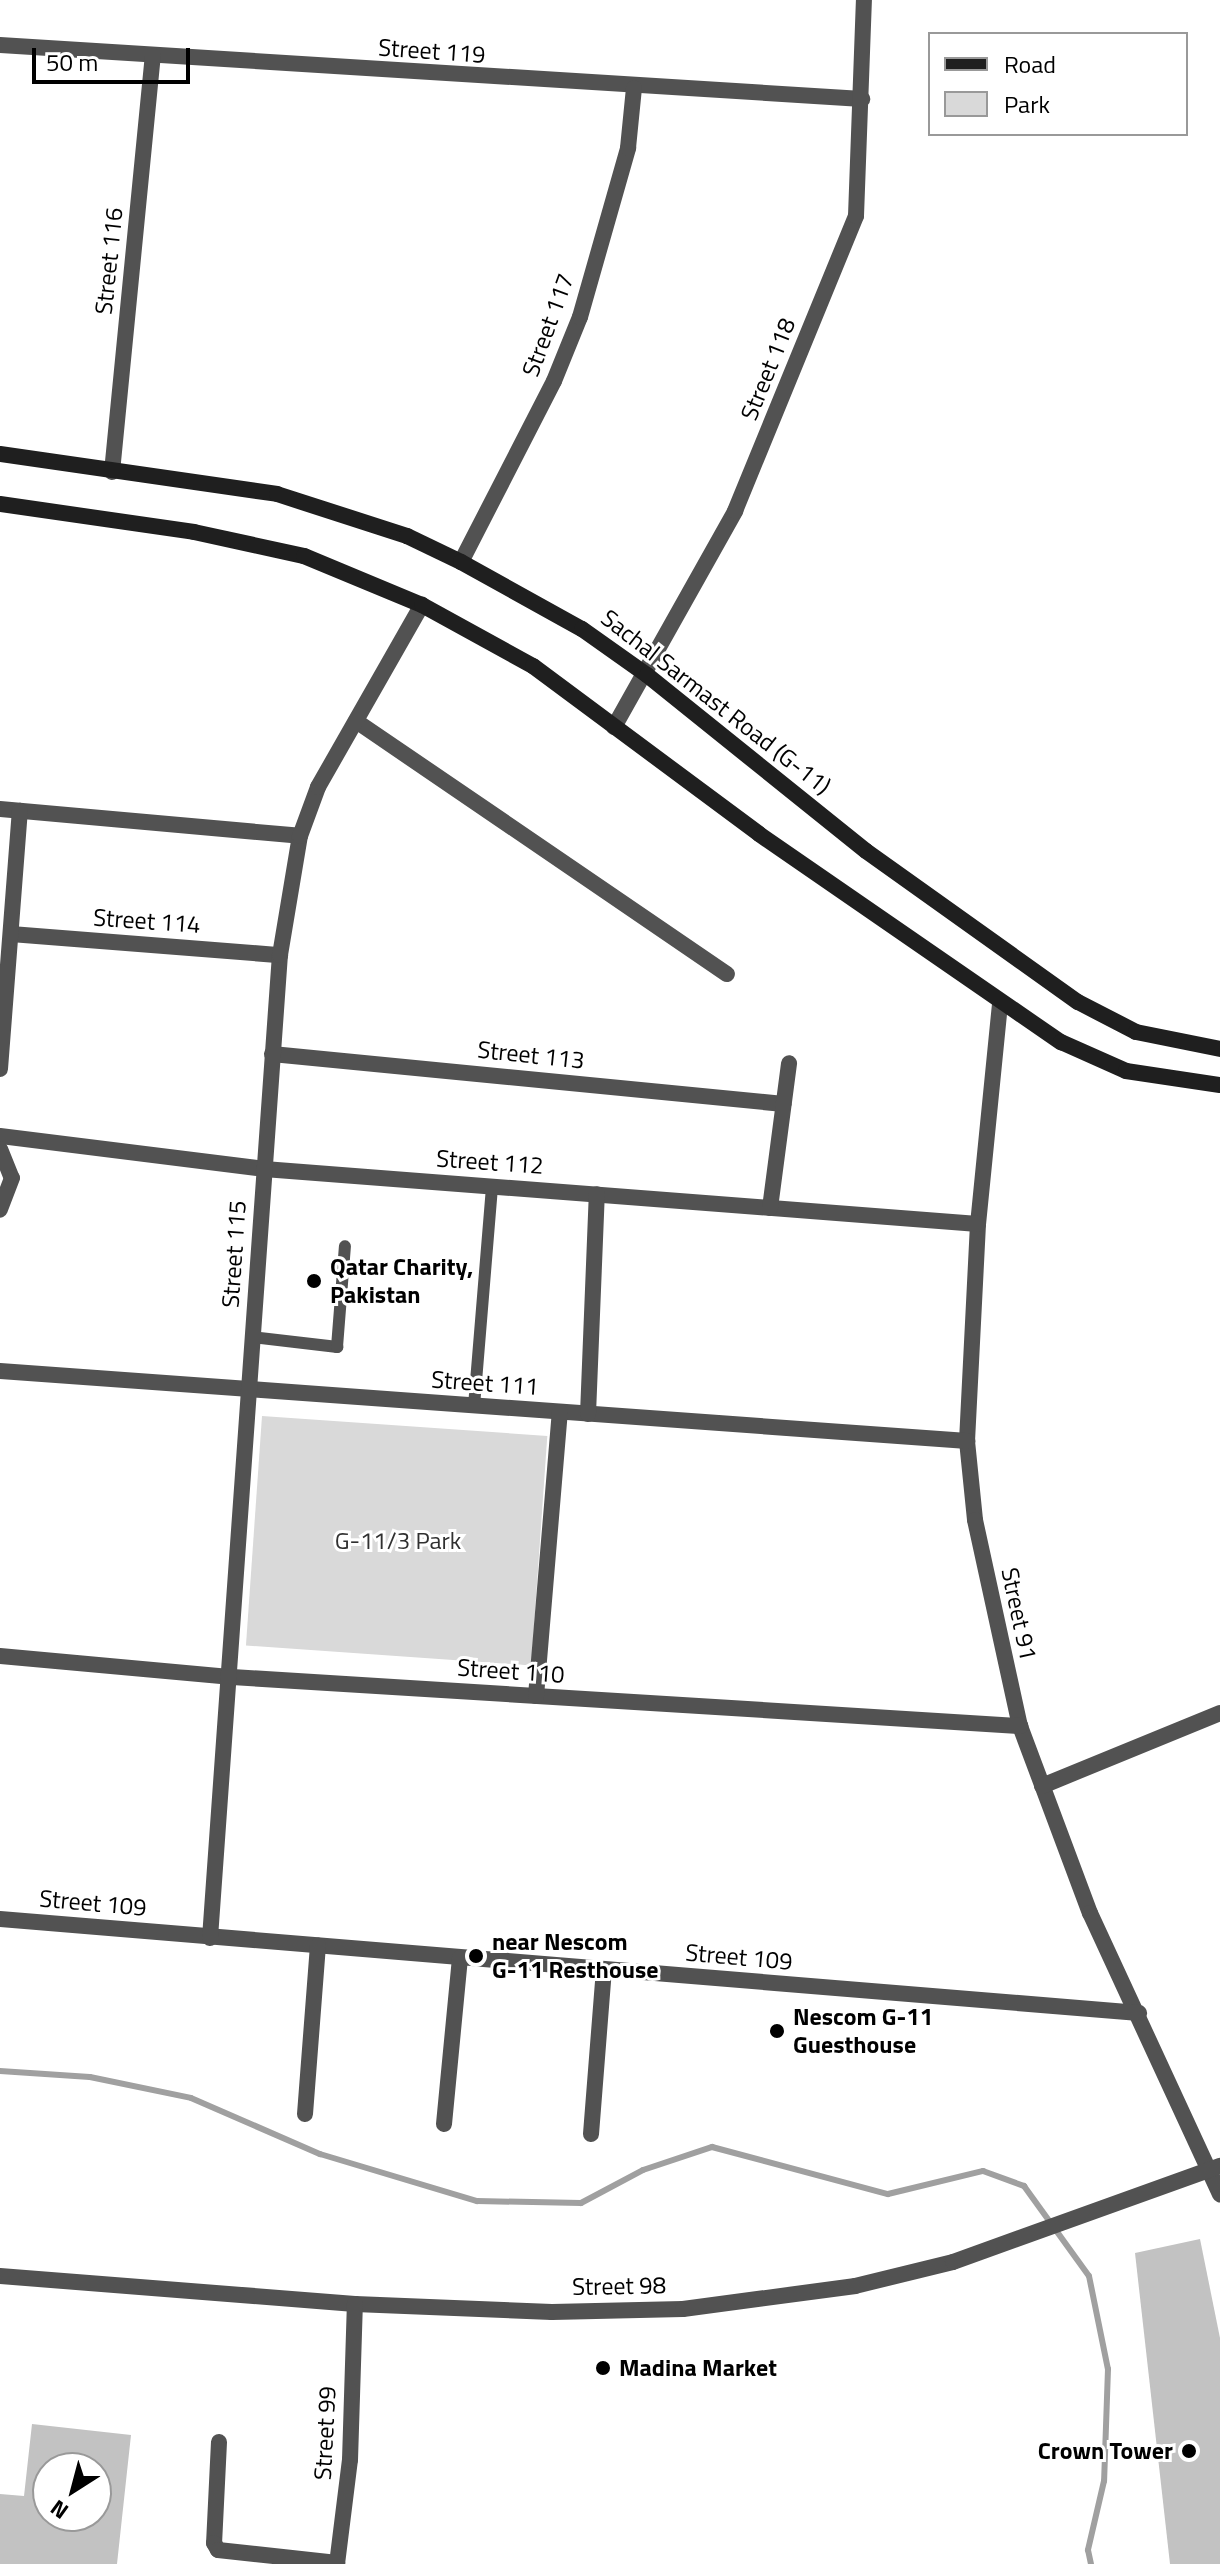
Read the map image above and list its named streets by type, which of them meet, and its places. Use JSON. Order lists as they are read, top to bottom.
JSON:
{
  "streets": {
    "main road": ["Sachal Sarmast Road (G-11)"],
    "street": [
      "Street 119",
      "Street 116",
      "Street 117",
      "Street 118",
      "Street 114",
      "Street 113",
      "Street 112",
      "Street 115",
      "Street 111",
      "Street 91",
      "Street 110",
      "Street 109",
      "Street 98",
      "Street 99"
    ]
  },
  "crossings": [
    ["Street 119", "Street 116"],
    ["Street 119", "Street 117"],
    ["Street 119", "Street 118"],
    ["Street 116", "Sachal Sarmast Road (G-11)"],
    ["Street 117", "Sachal Sarmast Road (G-11)"],
    ["Street 118", "Sachal Sarmast Road (G-11)"],
    ["Street 114", "Street 115"],
    ["Street 113", "Street 115"],
    ["Street 112", "Street 115"],
    ["Street 112", "Street 91"],
    ["Street 115", "Street 111"],
    ["Street 115", "Street 110"],
    ["Street 115", "Street 109"],
    ["Street 111", "Street 91"],
    ["Street 91", "Street 110"],
    ["Street 91", "Street 109"],
    ["Street 91", "Street 98"],
    ["Street 98", "Street 99"]
  ],
  "parks": ["G-11/3 Park"],
  "places": [
    "Qatar Charity, Pakistan",
    "near Nescom G-11 Resthouse",
    "Nescom G-11 Guesthouse",
    "Madina Market",
    "Crown Tower"
  ],
  "legend": ["Road", "Park"],
  "scale_bar": "50 m",
  "north": "bottom left"
}
